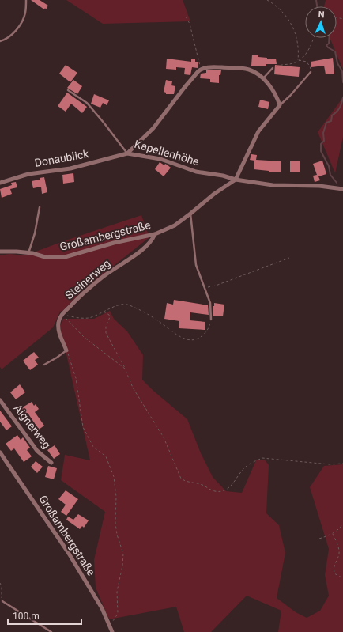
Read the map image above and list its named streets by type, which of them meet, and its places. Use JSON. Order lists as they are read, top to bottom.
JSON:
{
  "streets": {
    "street": [
      "Kapellenhöhe",
      "Donaublick",
      "Großambergstraße",
      "Steinerweg",
      "Aignerweg"
    ]
  },
  "crossings": [
    ["Kapellenhöhe", "Donaublick"],
    ["Kapellenhöhe", "Großambergstraße"],
    ["Großambergstraße", "Steinerweg"]
  ],
  "scale_bar": "100 m",
  "north": "top"
}
